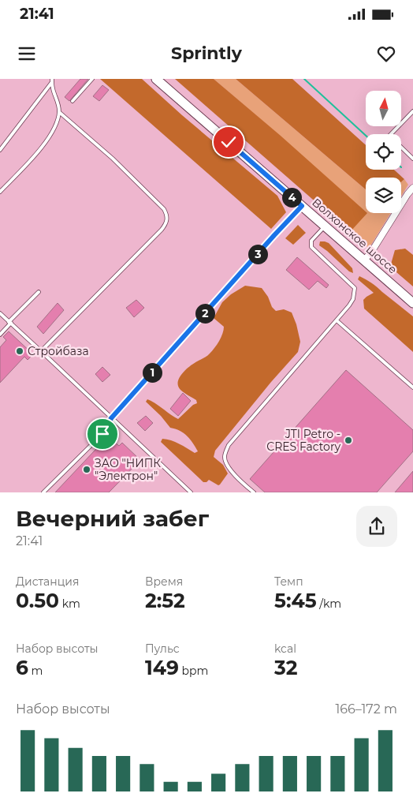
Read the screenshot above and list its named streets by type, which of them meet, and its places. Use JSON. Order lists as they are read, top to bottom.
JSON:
{
  "streets": {
    "main road": ["Волхонское шоссе"]
  },
  "places": ["Стройбаза", "JTI Petro - CRES Factory", "ЗАО \"НИПК \"Электрон\""],
  "north": "top",
  "page": {
    "status": "21:41",
    "header": "Sprintly",
    "pins": [
      "4",
      "3",
      "2",
      "1"
    ],
    "heading": ["Вечерний забег", "21:41"],
    "stats": [
      ["Дистанция", "0.50 km"],
      ["Время", "2:52"],
      ["Темп", "5:45 /km"],
      ["Набор высоты", "6 m"],
      ["Пульс", "149 bpm"],
      ["kcal", "32"]
    ],
    "chart": ["Набор высоты", "166–172 m"]
  }
}
